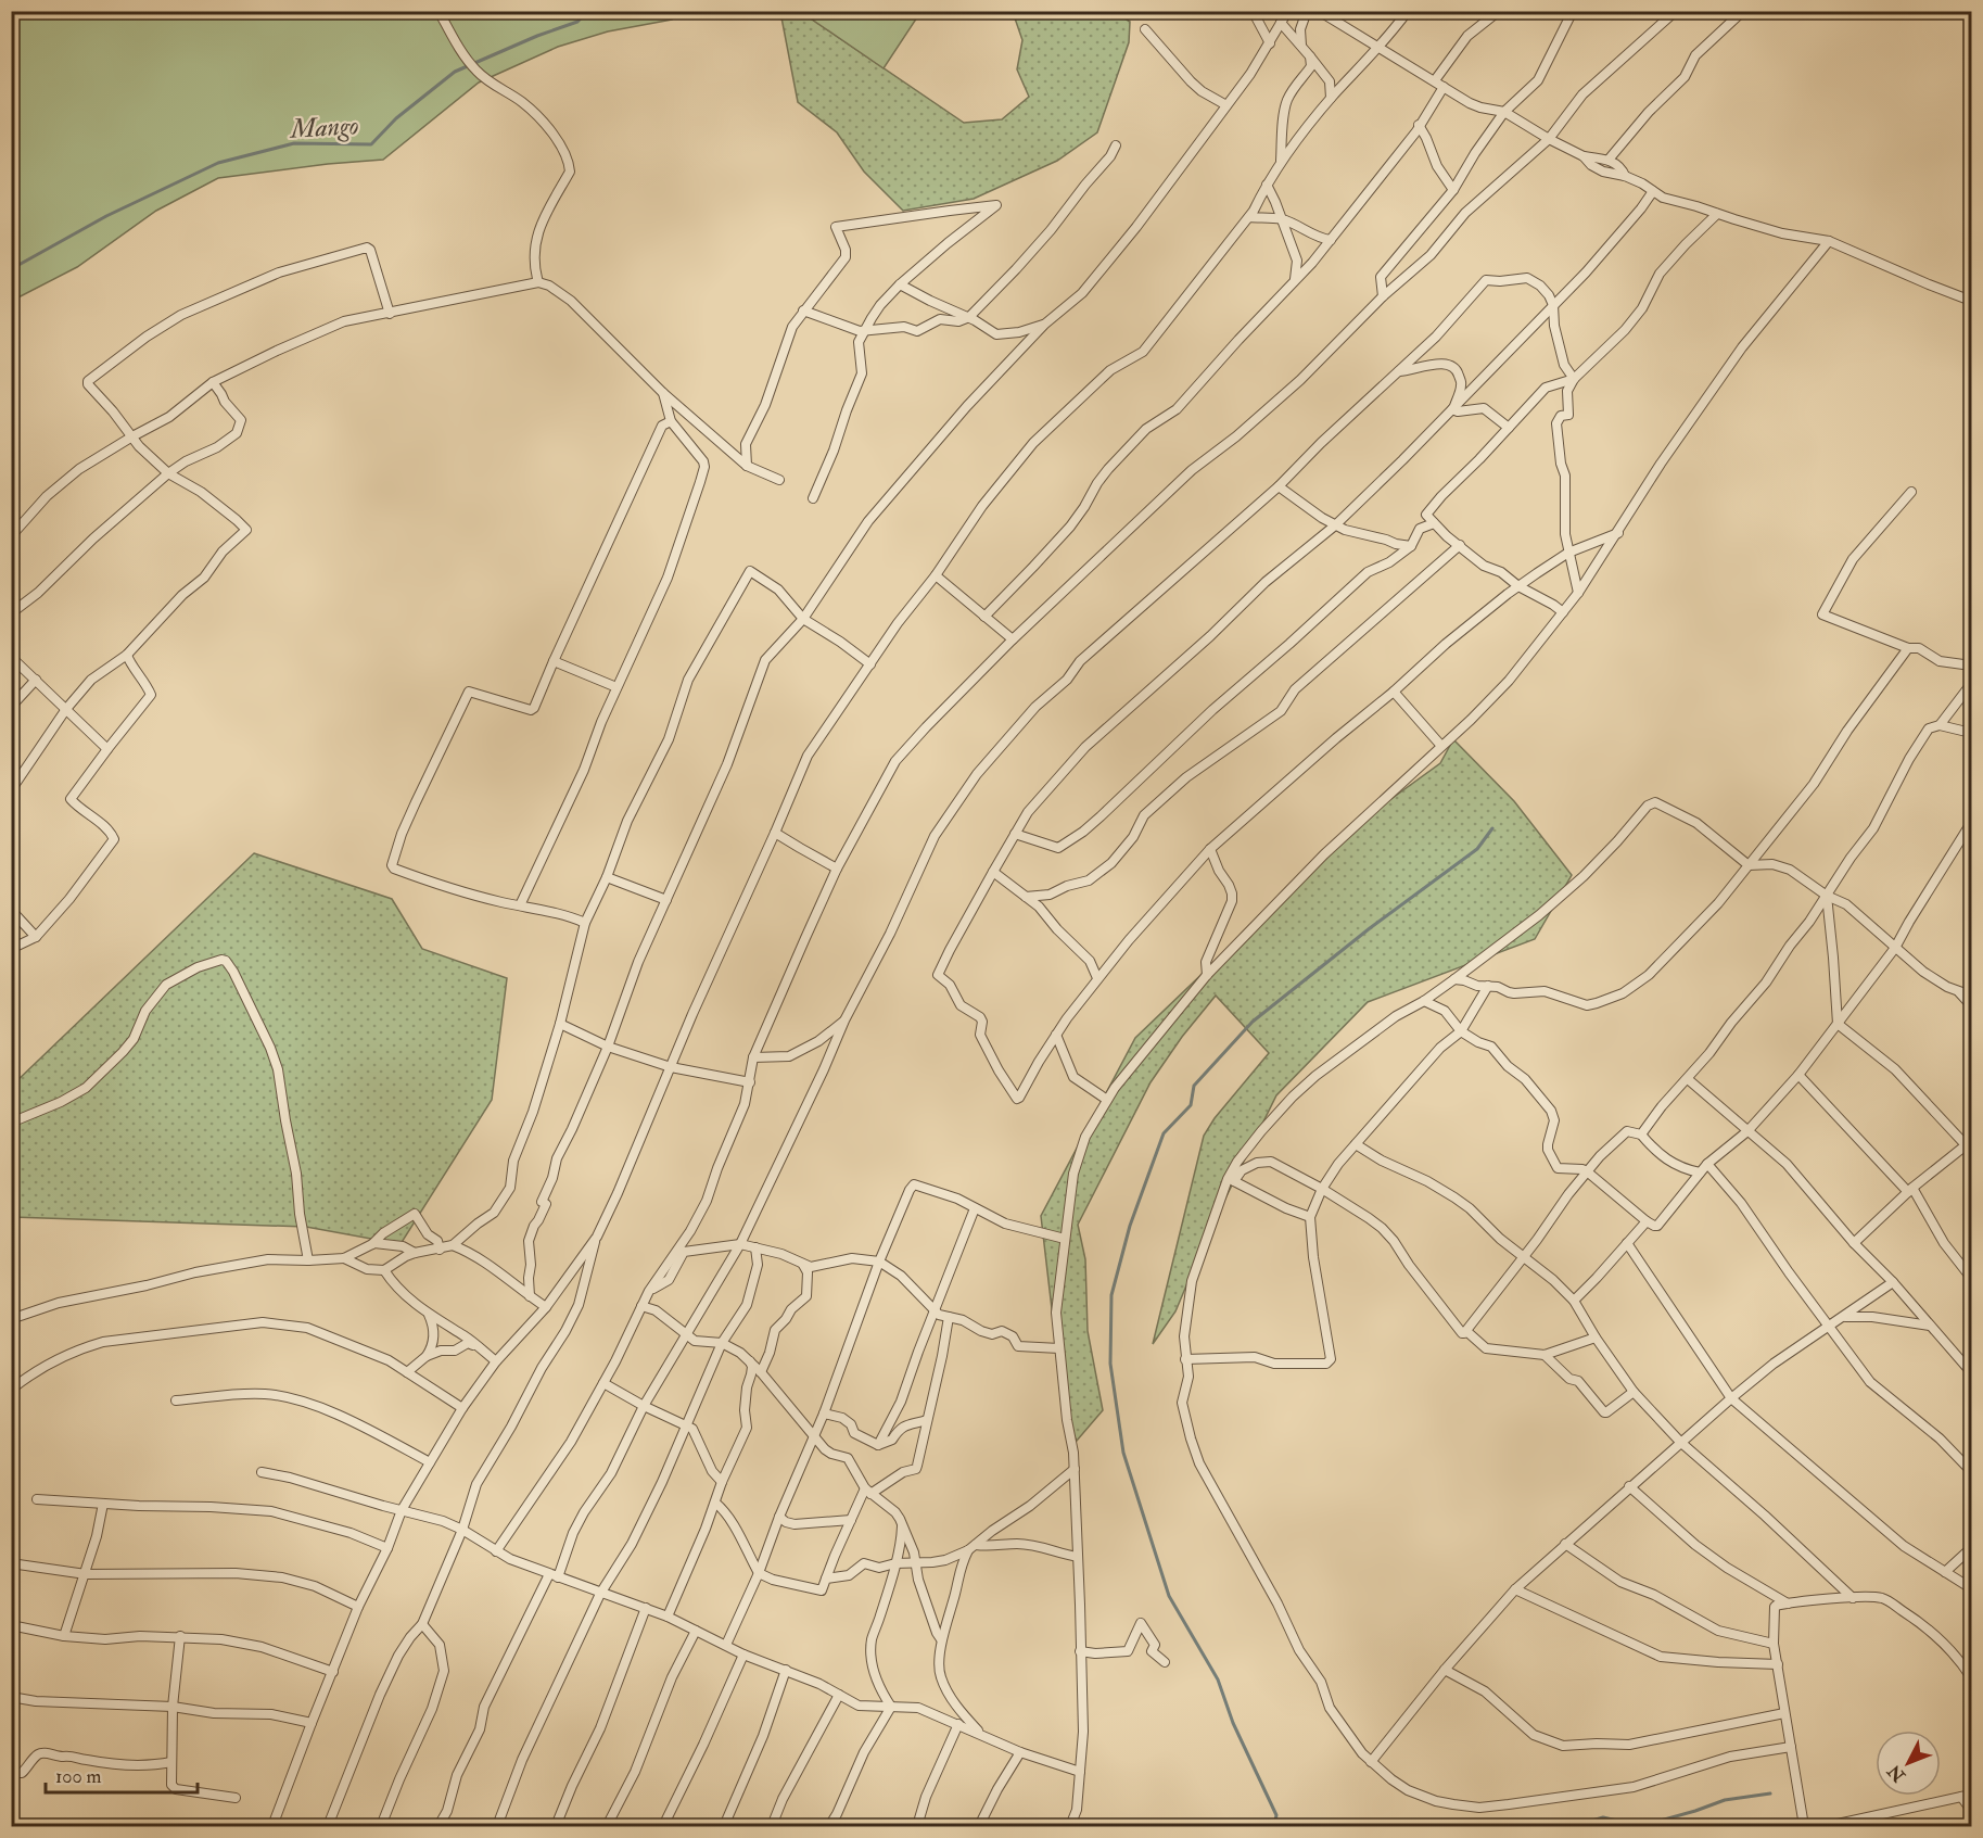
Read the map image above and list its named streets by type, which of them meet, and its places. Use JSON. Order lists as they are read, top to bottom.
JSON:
{
  "water": ["Mango"],
  "scale_bar": "100 m",
  "north": "bottom left"
}
